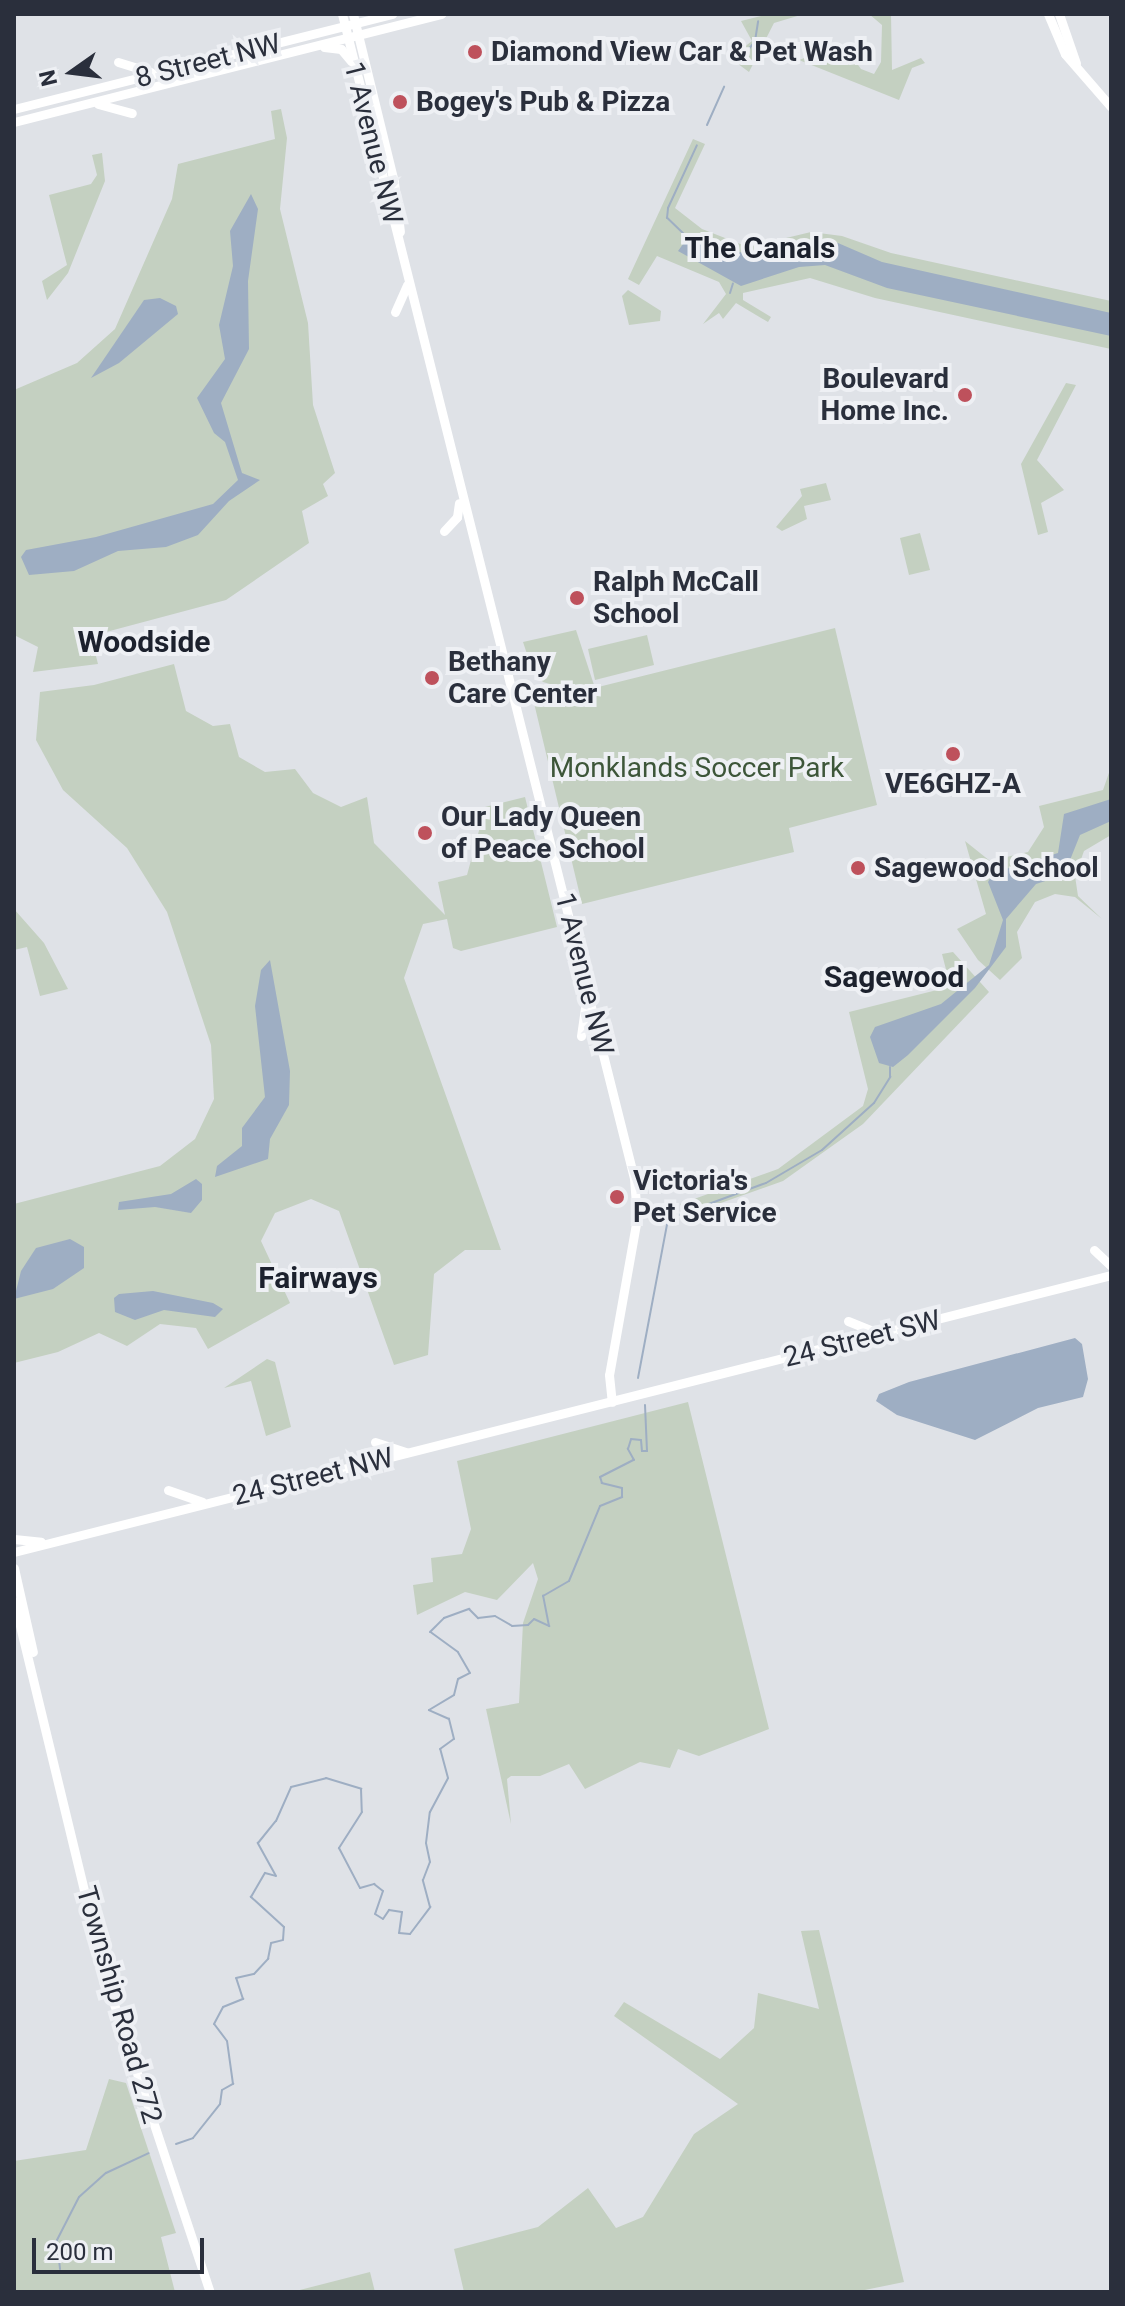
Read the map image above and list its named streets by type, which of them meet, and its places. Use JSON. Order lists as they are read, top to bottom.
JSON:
{
  "streets": {
    "street": [
      "8 Street NW",
      "1 Avenue NW",
      "24 Street SW",
      "24 Street NW",
      "Township Road 272"
    ]
  },
  "crossings": [
    ["8 Street NW", "1 Avenue NW"],
    ["1 Avenue NW", "24 Street SW"],
    ["1 Avenue NW", "24 Street NW"],
    ["24 Street SW", "24 Street NW"]
  ],
  "districts": [
    "The Canals",
    "Woodside",
    "Sagewood",
    "Fairways"
  ],
  "parks": ["Monklands Soccer Park"],
  "places": [
    "Diamond View Car & Pet Wash",
    "Bogey's Pub & Pizza",
    "Boulevard Home Inc.",
    "Ralph McCall School",
    "Bethany Care Center",
    "VE6GHZ-A",
    "Our Lady Queen of Peace School",
    "Sagewood School",
    "Victoria's Pet Service"
  ],
  "scale_bar": "200 m",
  "north": "left"
}
